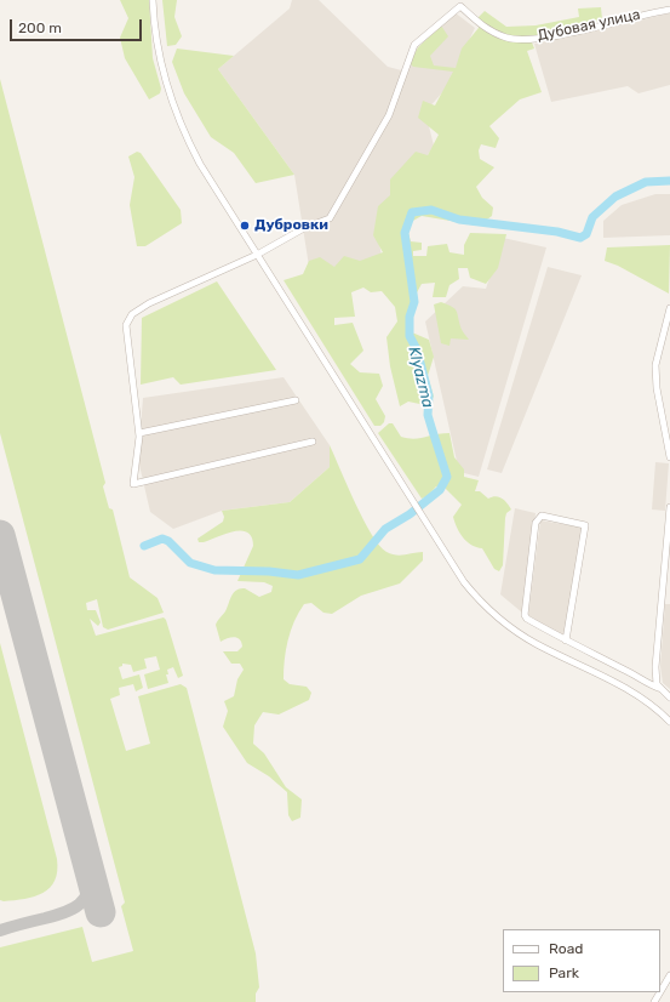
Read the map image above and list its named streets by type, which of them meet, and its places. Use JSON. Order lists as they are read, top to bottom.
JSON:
{
  "streets": {
    "street": ["Дубовая улица"]
  },
  "water": ["Klyazma"],
  "places": ["Дубровки"],
  "legend": ["Road", "Park"],
  "scale_bar": "200 m"
}
